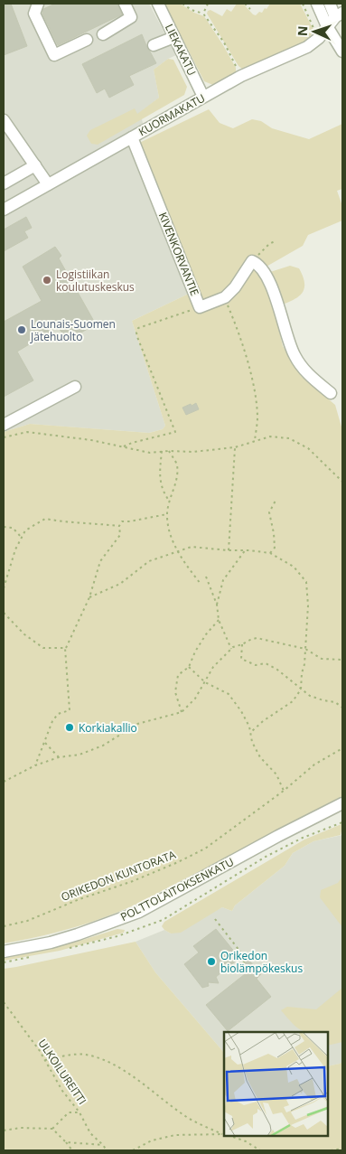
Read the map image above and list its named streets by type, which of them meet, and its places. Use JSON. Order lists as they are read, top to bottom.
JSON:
{
  "streets": {
    "street": [
      "LIEKAKATU",
      "KUORMAKATU",
      "KIVENKORVANTIE",
      "POLTTOLAITOKSENKATU"
    ],
    "path": ["ORIKEDON KUNTORATA", "ULKOILUREITTI"]
  },
  "crossings": [
    ["LIEKAKATU", "KUORMAKATU"],
    ["KUORMAKATU", "KIVENKORVANTIE"]
  ],
  "places": [
    "Logistiikan koulutuskeskus",
    "Lounais-Suomen Jätehuolto",
    "Korkiakallio",
    "Orikedon biolämpökeskus"
  ],
  "north": "left"
}
